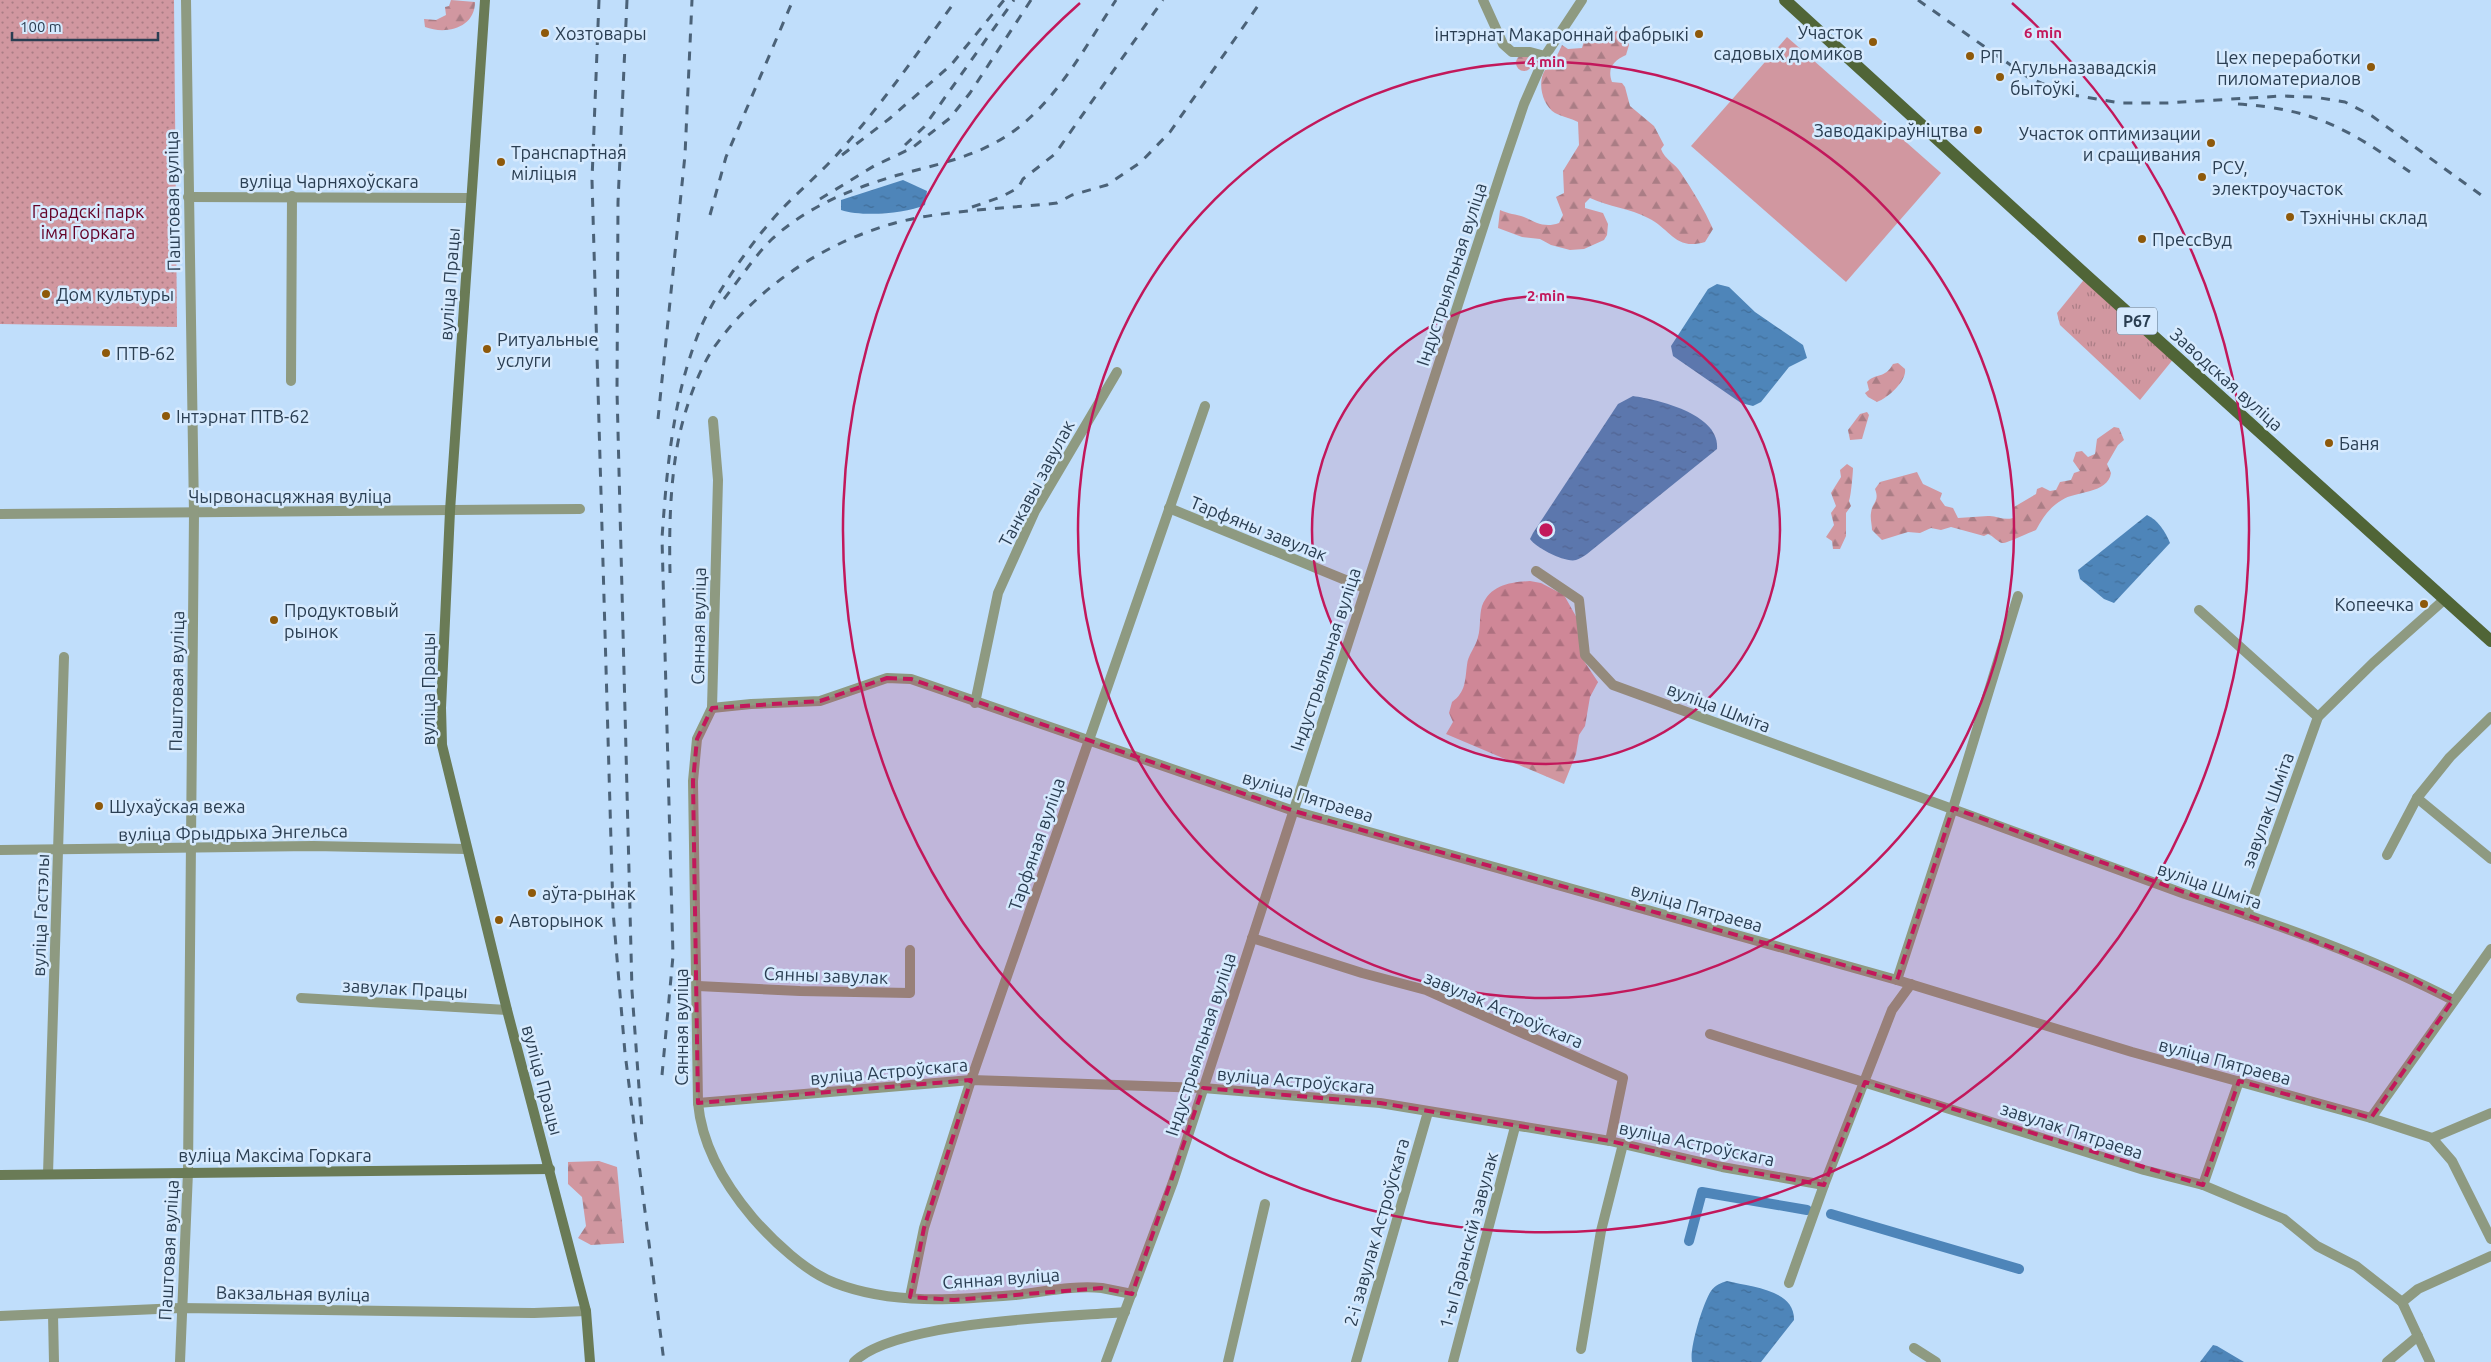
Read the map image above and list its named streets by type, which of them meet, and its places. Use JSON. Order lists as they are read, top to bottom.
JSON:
{
  "streets": {
    "main road": [
      "вуліца Працы",
      "Р67",
      "Заводская вуліца",
      "вуліца Максіма Горкага"
    ],
    "street": [
      "вуліца Чарняхоўскага",
      "Паштовая вуліца",
      "Індустрыяльная вуліца",
      "Танкавы завулак",
      "Чырвонасцяжная вуліца",
      "Тарфяны завулак",
      "Сянная вуліца",
      "вуліца Шміта",
      "вуліца Пятраева",
      "завулак Шміта",
      "вуліца Фрыдрыха Энгельса",
      "Тарфяная вуліца",
      "вуліца Гастэлы",
      "Сянны завулак",
      "завулак Працы",
      "завулак Астроўскага",
      "вуліца Астроўскага",
      "завулак Пятраева",
      "2-і завулак Астроўскага",
      "1-ы Гаранскій завулак",
      "Вакзальная вуліца"
    ]
  },
  "crossings": [
    ["вуліца Чарняхоўскага", "Паштовая вуліца"],
    ["вуліца Чарняхоўскага", "вуліца Працы"],
    ["Паштовая вуліца", "Чырвонасцяжная вуліца"],
    ["Паштовая вуліца", "вуліца Фрыдрыха Энгельса"],
    ["Паштовая вуліца", "вуліца Максіма Горкага"],
    ["Паштовая вуліца", "Вакзальная вуліца"],
    ["Індустрыяльная вуліца", "Тарфяны завулак"],
    ["Індустрыяльная вуліца", "Сянная вуліца"],
    ["Індустрыяльная вуліца", "вуліца Пятраева"],
    ["Індустрыяльная вуліца", "завулак Астроўскага"],
    ["Індустрыяльная вуліца", "вуліца Астроўскага"],
    ["вуліца Працы", "Чырвонасцяжная вуліца"],
    ["вуліца Працы", "вуліца Фрыдрыха Энгельса"],
    ["вуліца Працы", "завулак Працы"],
    ["вуліца Працы", "вуліца Максіма Горкага"],
    ["вуліца Працы", "Вакзальная вуліца"],
    ["Заводская вуліца", "завулак Шміта"],
    ["Танкавы завулак", "вуліца Пятраева"],
    ["Тарфяны завулак", "Тарфяная вуліца"],
    ["Сянная вуліца", "вуліца Пятраева"],
    ["Сянная вуліца", "Тарфяная вуліца"],
    ["Сянная вуліца", "Сянны завулак"],
    ["Сянная вуліца", "вуліца Астроўскага"],
    ["вуліца Шміта", "завулак Шміта"],
    ["вуліца Пятраева", "Тарфяная вуліца"],
    ["вуліца Фрыдрыха Энгельса", "вуліца Гастэлы"],
    ["Тарфяная вуліца", "вуліца Астроўскага"],
    ["вуліца Гастэлы", "вуліца Максіма Горкага"],
    ["завулак Астроўскага", "вуліца Астроўскага"],
    ["вуліца Астроўскага", "2-і завулак Астроўскага"],
    ["вуліца Астроўскага", "1-ы Гаранскій завулак"]
  ],
  "parks": ["Гарадскі парк імя Горкага"],
  "places": [
    "Хозтовары",
    "інтэрнат Макароннай фабрыкі",
    "Участок садовых домиков",
    "РП",
    "Цех переработки пиломатериалов",
    "Агульназавадскія бытоўкі",
    "Заводакіраўніцтва",
    "Участок оптимизации и сращивания",
    "Транспартная міліцыя",
    "РСУ, электроучасток",
    "Тэхнічны склад",
    "ПрессВуд",
    "Дом культуры",
    "Ритуальные услуги",
    "ПТВ-62",
    "Інтэрнат ПТВ-62",
    "Баня",
    "Копеечка",
    "Продуктовый рынок",
    "Шухаўская вежа",
    "аўта-рынак",
    "Авторынок"
  ],
  "scale_bar": "100 m",
  "rings": ["6 min", "4 min", "2 min"]
}
